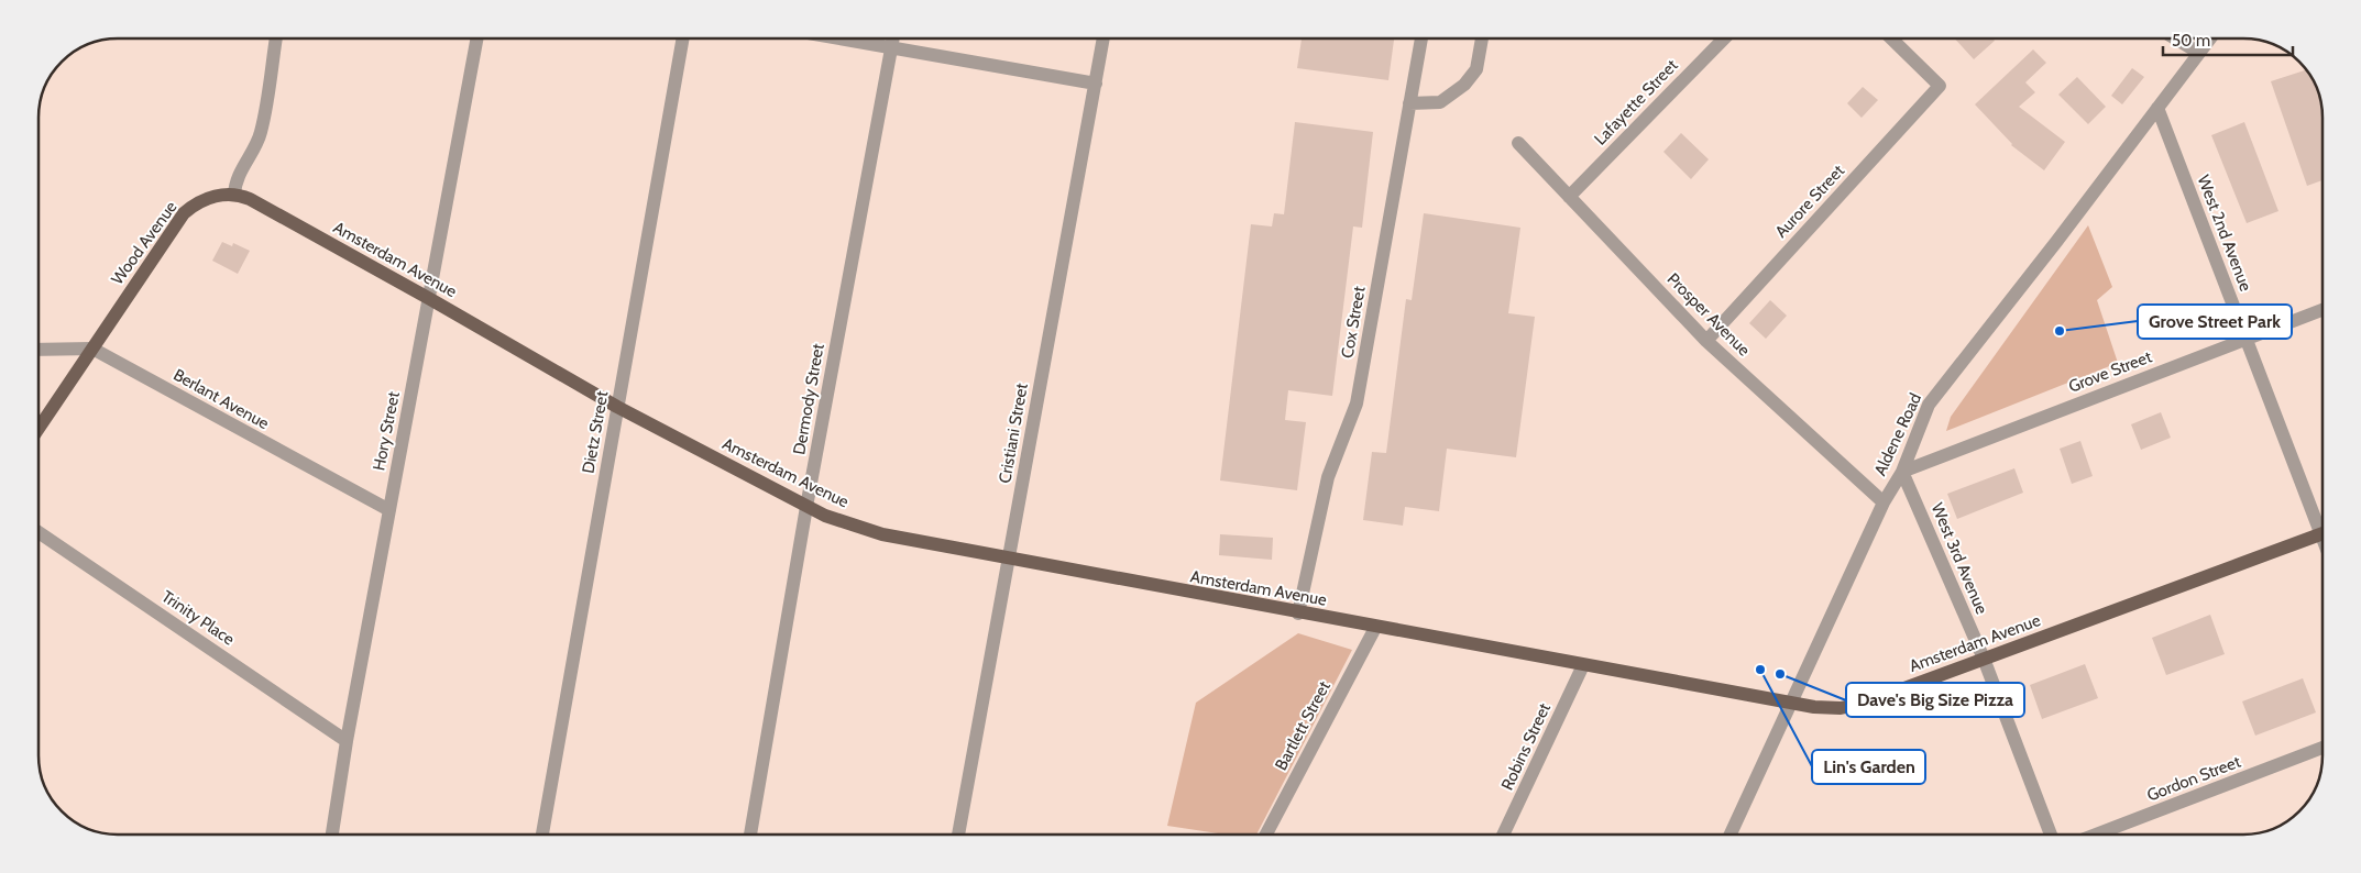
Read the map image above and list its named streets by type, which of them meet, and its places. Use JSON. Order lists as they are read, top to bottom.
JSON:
{
  "streets": {
    "main road": ["Wood Avenue", "Amsterdam Avenue"],
    "street": [
      "Lafayette Street",
      "Aurore Street",
      "West 2nd Avenue",
      "Prosper Avenue",
      "Cox Street",
      "Grove Street",
      "Berlant Avenue",
      "Dermody Street",
      "Hory Street",
      "Dietz Street",
      "Cristiani Street",
      "Aldene Road",
      "West 3rd Avenue",
      "Trinity Place",
      "Bartlett Street",
      "Robins Street",
      "Gordon Street"
    ]
  },
  "crossings": [
    ["Lafayette Street", "Prosper Avenue"],
    ["Aurore Street", "Prosper Avenue"],
    ["West 2nd Avenue", "Grove Street"],
    ["West 2nd Avenue", "Aldene Road"],
    ["Wood Avenue", "Amsterdam Avenue"],
    ["Wood Avenue", "Berlant Avenue"],
    ["Amsterdam Avenue", "Cox Street"],
    ["Amsterdam Avenue", "Dermody Street"],
    ["Amsterdam Avenue", "Hory Street"],
    ["Amsterdam Avenue", "Dietz Street"],
    ["Amsterdam Avenue", "Cristiani Street"],
    ["Amsterdam Avenue", "Aldene Road"],
    ["Amsterdam Avenue", "West 3rd Avenue"],
    ["Amsterdam Avenue", "Bartlett Street"],
    ["Amsterdam Avenue", "Robins Street"],
    ["Prosper Avenue", "Aldene Road"],
    ["Grove Street", "Aldene Road"],
    ["Grove Street", "West 3rd Avenue"],
    ["Berlant Avenue", "Hory Street"],
    ["Hory Street", "Trinity Place"],
    ["Aldene Road", "West 3rd Avenue"]
  ],
  "places": ["Grove Street Park", "Lin's Garden", "Dave's Big Size Pizza"],
  "scale_bar": "50 m"
}
